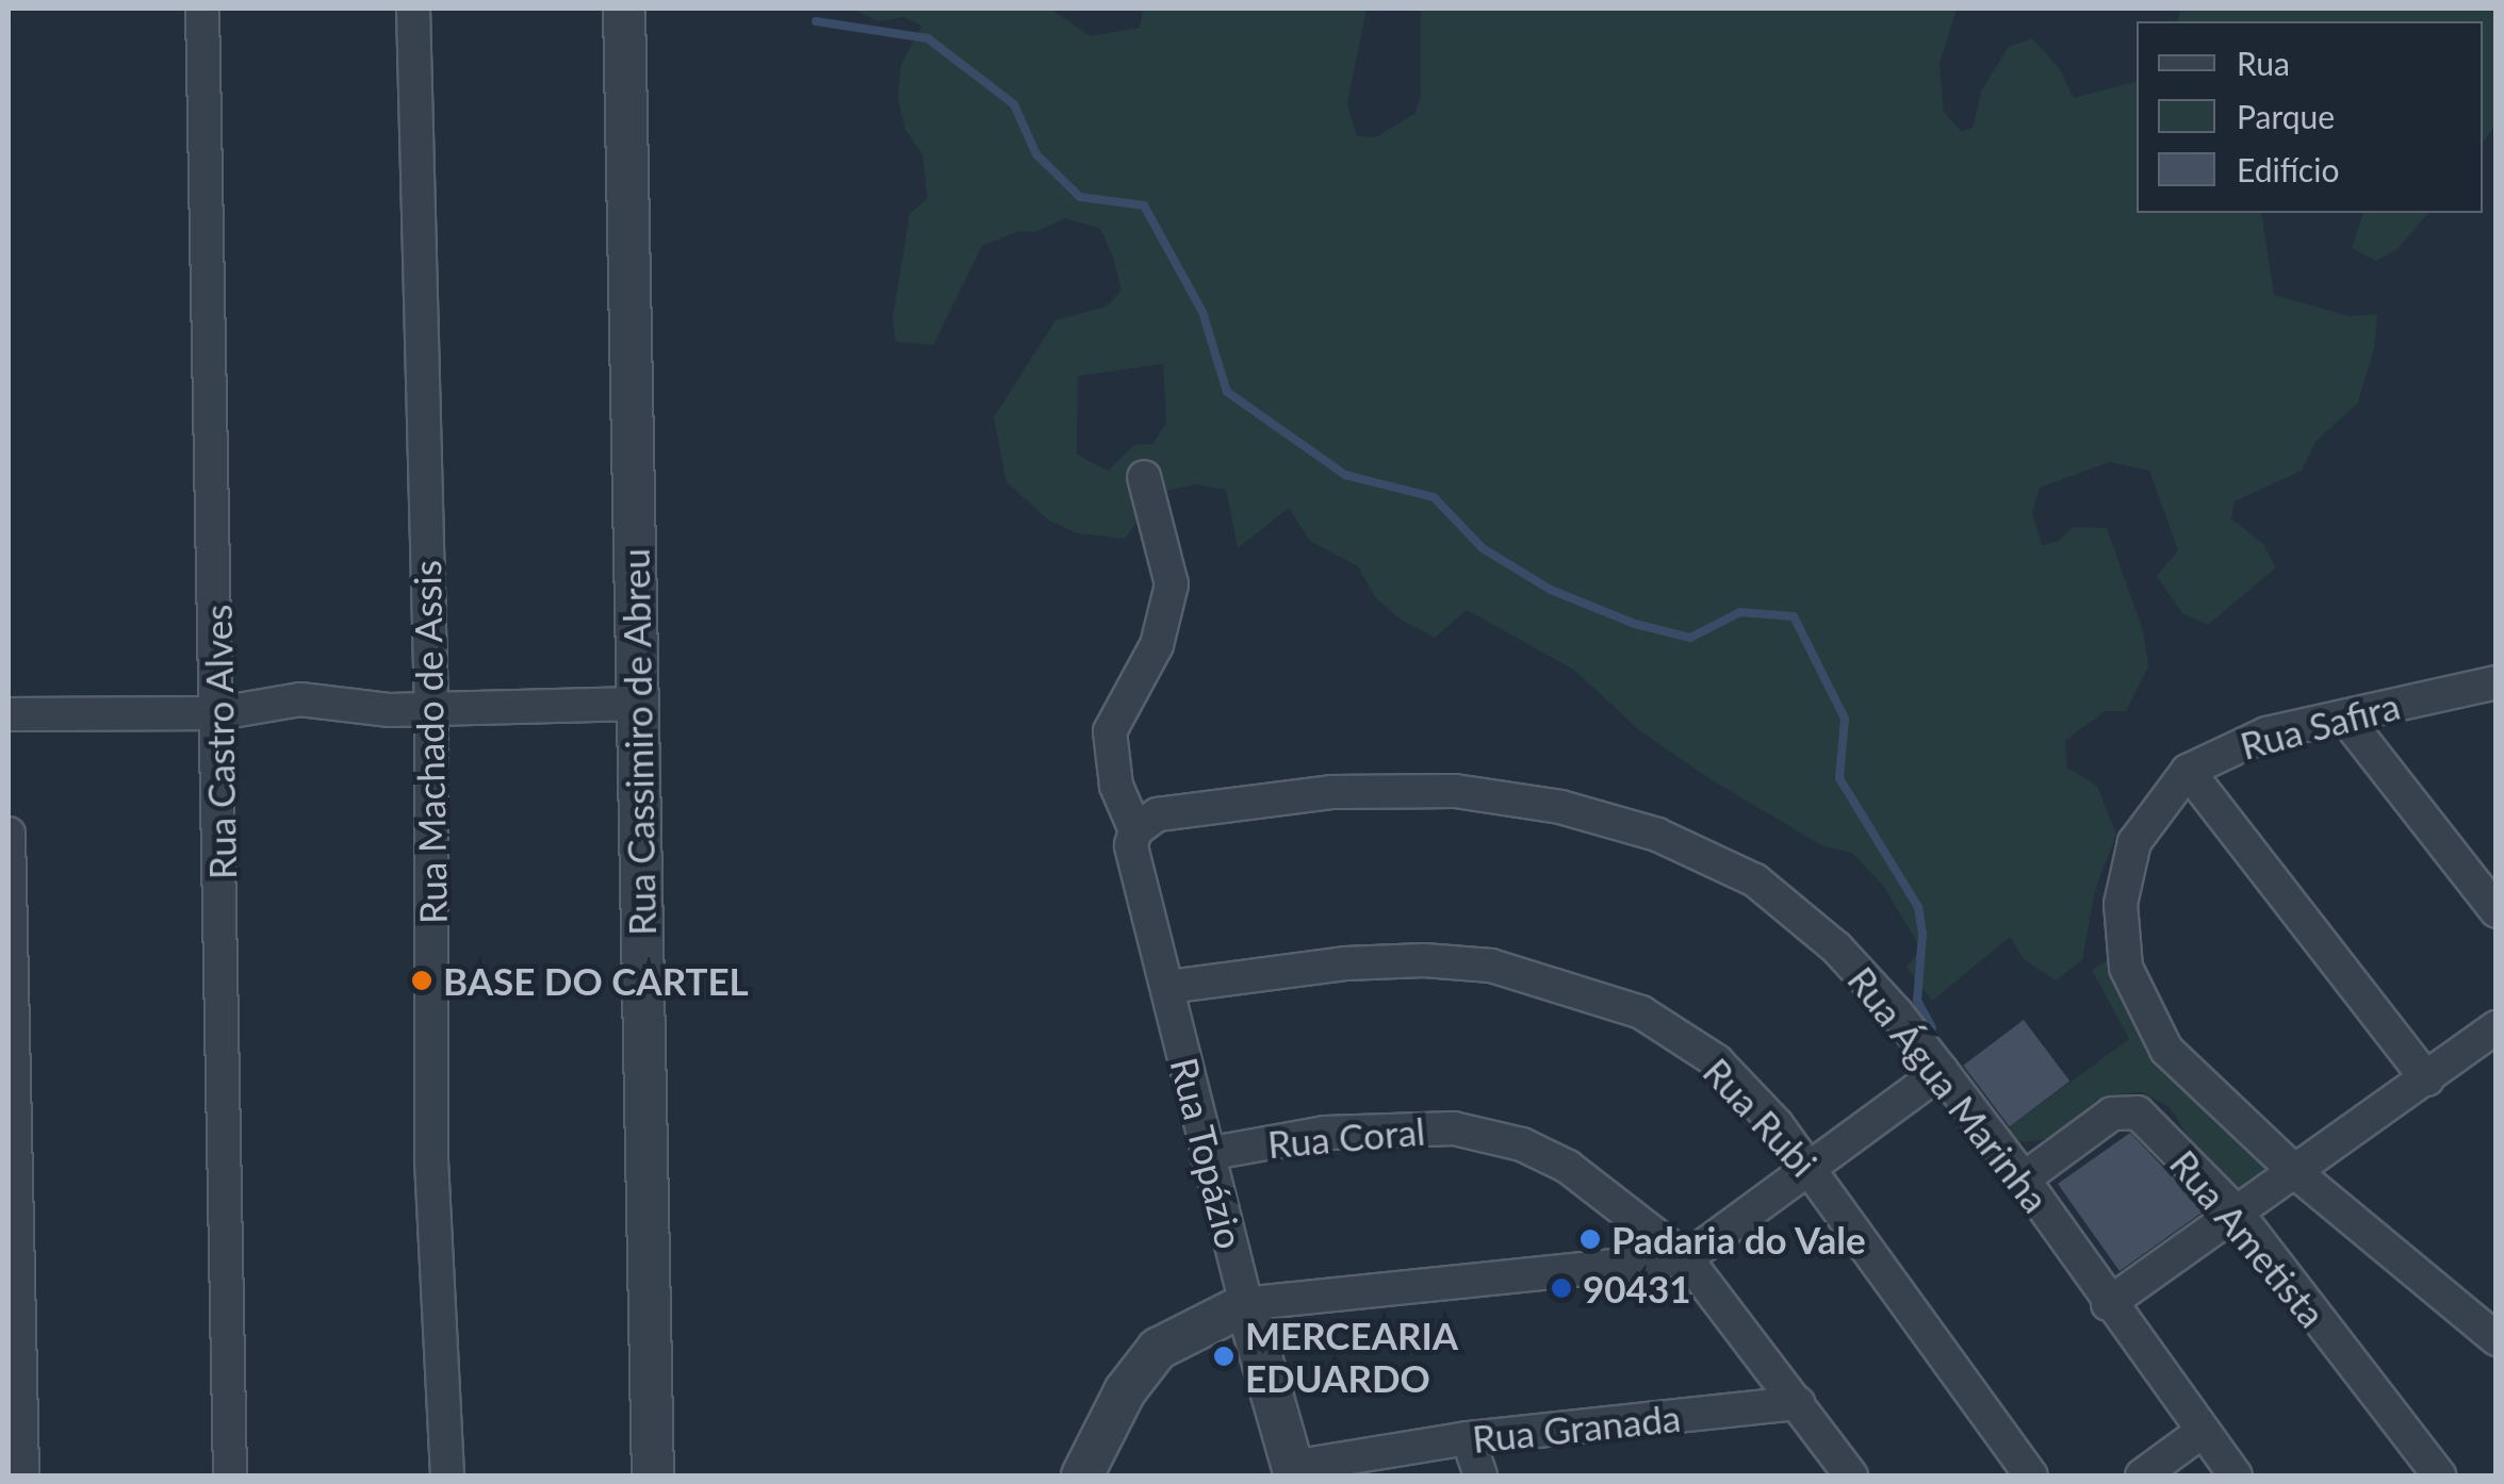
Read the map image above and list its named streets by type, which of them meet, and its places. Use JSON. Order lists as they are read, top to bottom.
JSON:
{
  "streets": {
    "street": [
      "Rua Safira",
      "Rua Castro Alves",
      "Rua Machado de Assis",
      "Rua Cassimiro de Abreu",
      "Rua Água Marinha",
      "Rua Rubi",
      "Rua Coral",
      "Rua Topázio",
      "Rua Ametista",
      "Rua Granada"
    ]
  },
  "crossings": [
    ["Rua Água Marinha", "Rua Topázio"],
    ["Rua Água Marinha", "Rua Ametista"],
    ["Rua Rubi", "Rua Topázio"],
    ["Rua Coral", "Rua Topázio"],
    ["Rua Coral", "Rua Granada"],
    ["Rua Topázio", "Rua Granada"]
  ],
  "places": [
    "BASE DO CARTEL",
    "Padaria do Vale",
    "90431",
    "MERCEARIA EDUARDO"
  ],
  "legend": ["Rua", "Parque", "Edifício"]
}
